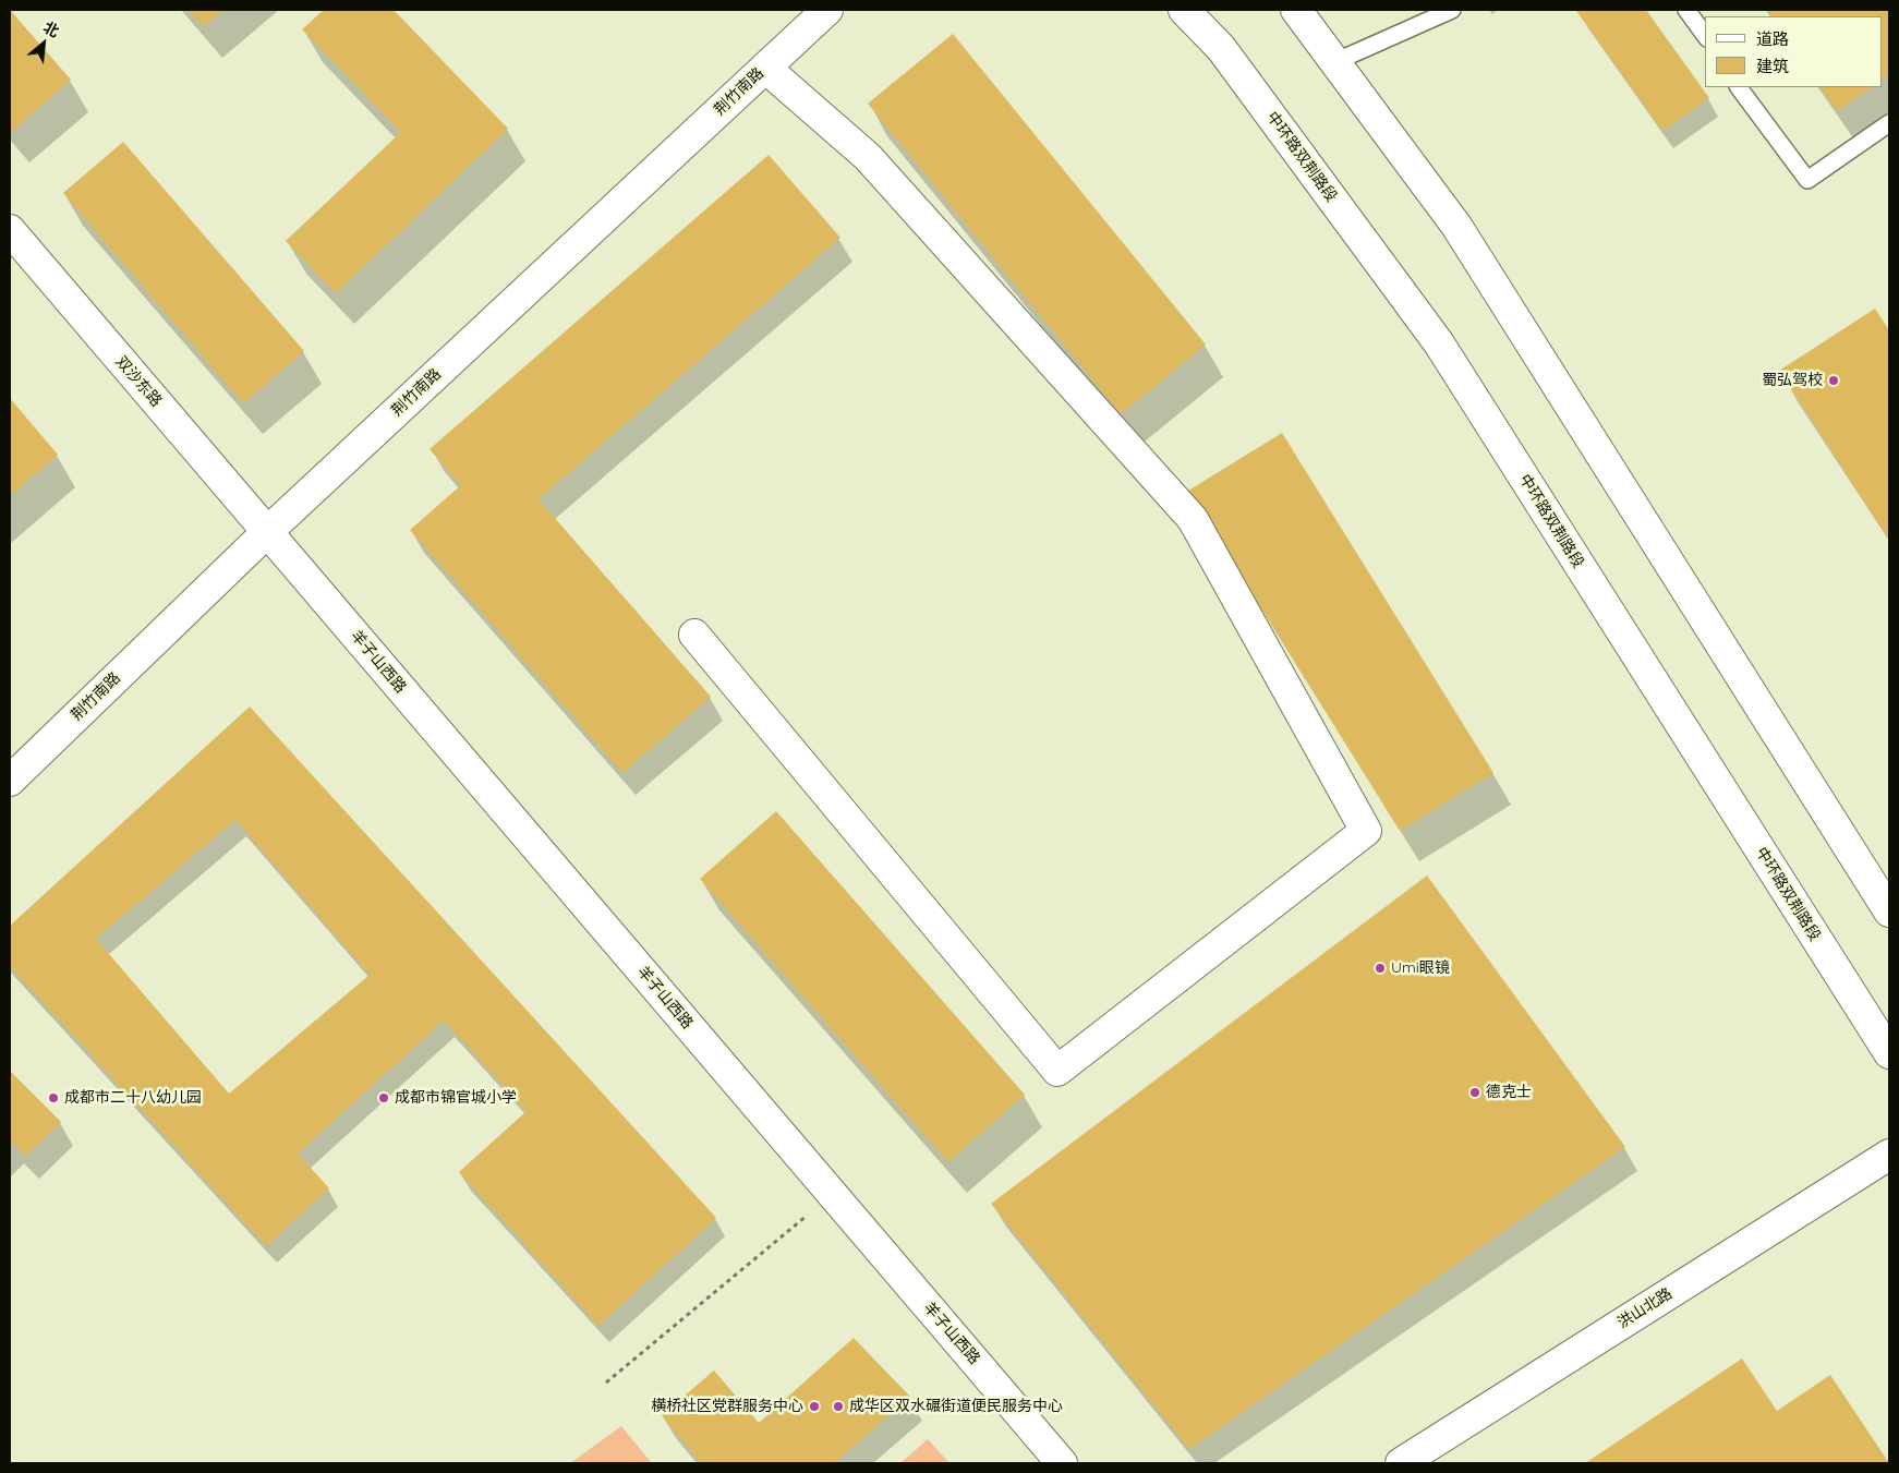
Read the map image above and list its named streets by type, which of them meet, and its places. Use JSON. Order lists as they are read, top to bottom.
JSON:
{
  "streets": {
    "street": [
      "荆竹南路",
      "中环路双荆路段",
      "双沙东路",
      "羊子山西路",
      "洪山北路"
    ]
  },
  "crossings": [
    ["荆竹南路", "双沙东路"],
    ["荆竹南路", "羊子山西路"],
    ["双沙东路", "羊子山西路"]
  ],
  "places": [
    "蜀弘驾校",
    "Umi眼镜",
    "德克士",
    "成都市二十八幼儿园",
    "成都市锦官城小学",
    "横桥社区党群服务中心",
    "成华区双水碾街道便民服务中心"
  ],
  "legend": ["道路", "建筑"],
  "north": "top right"
}
